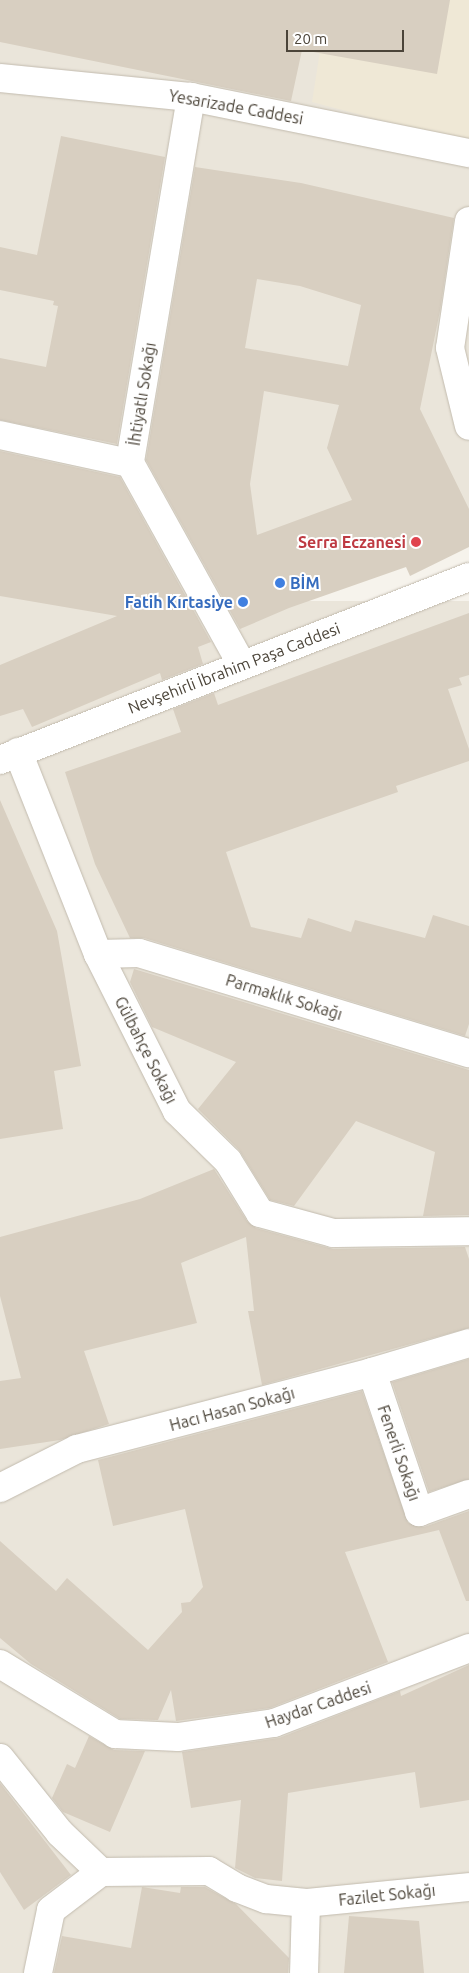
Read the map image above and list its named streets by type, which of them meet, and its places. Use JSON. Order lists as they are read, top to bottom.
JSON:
{
  "streets": {
    "street": [
      "Yesarizade Caddesi",
      "İhtiyatlı Sokağı",
      "Nevşehirli İbrahim Paşa Caddesi",
      "Parmaklık Sokağı",
      "Gülbahçe Sokağı",
      "Hacı Hasan Sokağı",
      "Fenerli Sokağı",
      "Haydar Caddesi",
      "Fazilet Sokağı"
    ]
  },
  "crossings": [
    ["Yesarizade Caddesi", "İhtiyatlı Sokağı"],
    ["İhtiyatlı Sokağı", "Nevşehirli İbrahim Paşa Caddesi"],
    ["Nevşehirli İbrahim Paşa Caddesi", "Gülbahçe Sokağı"],
    ["Parmaklık Sokağı", "Gülbahçe Sokağı"],
    ["Hacı Hasan Sokağı", "Fenerli Sokağı"]
  ],
  "places": ["Serra Eczanesi", "BİM", "Fatih Kırtasiye"],
  "scale_bar": "20 m"
}
